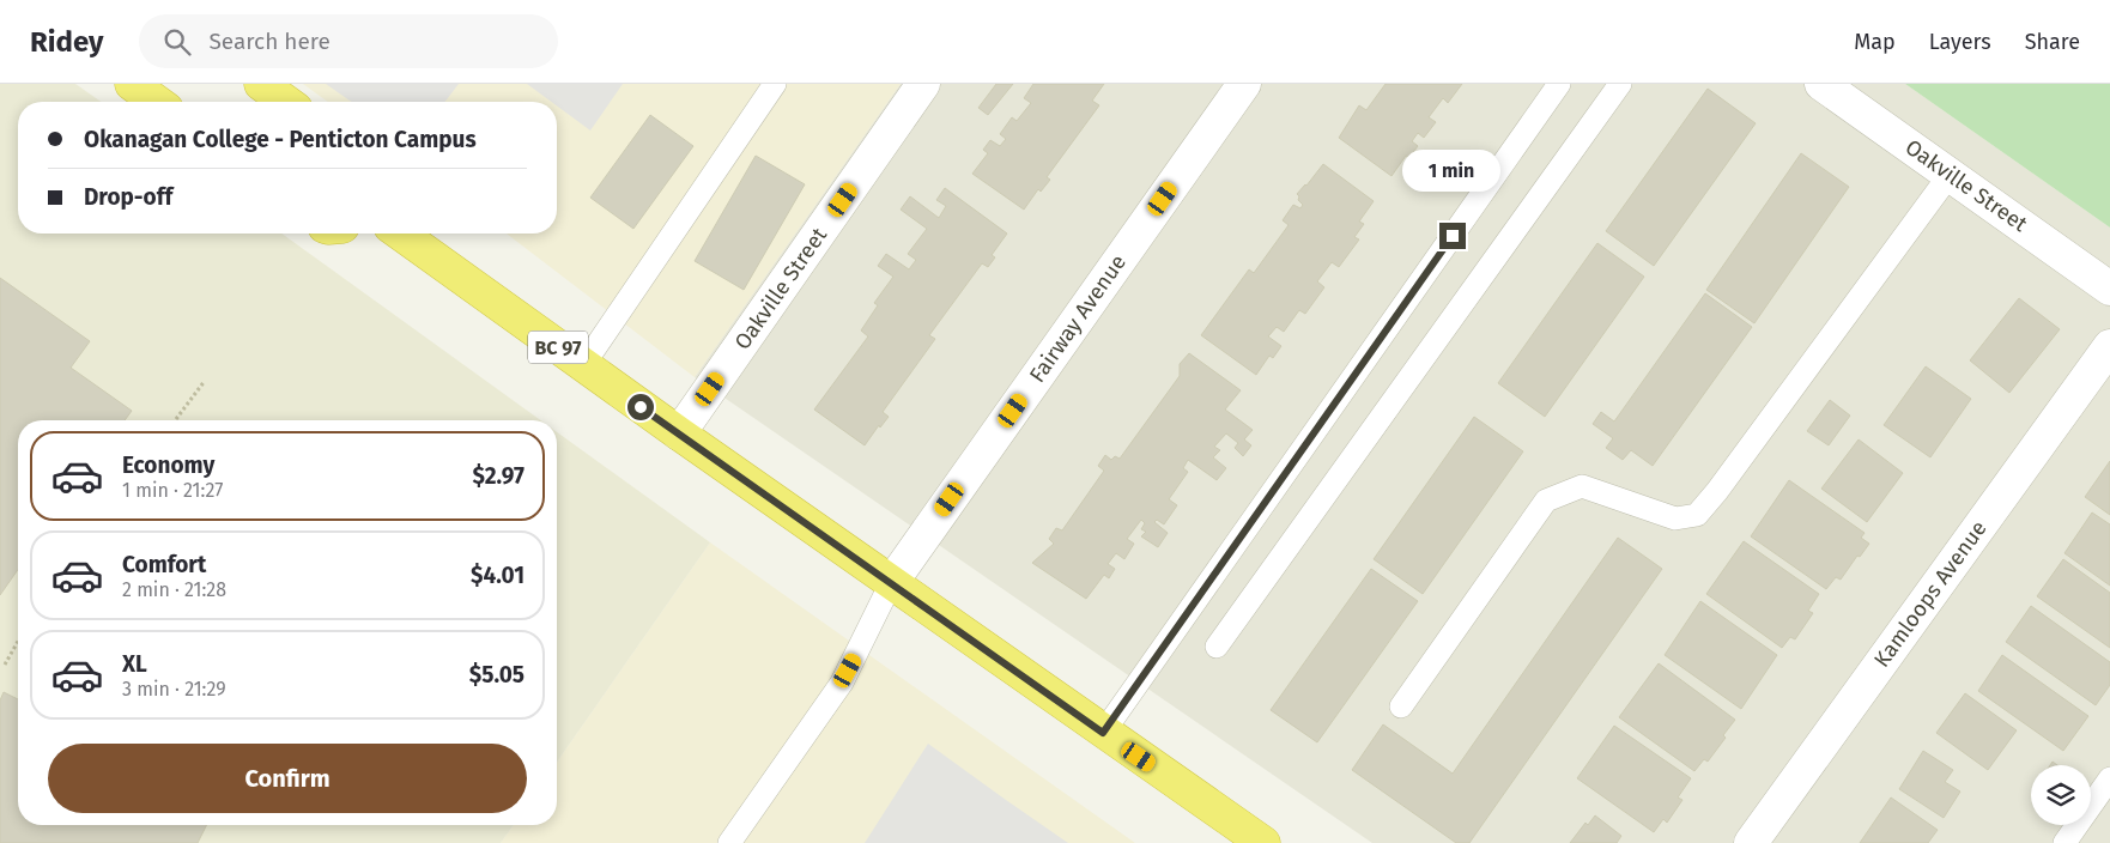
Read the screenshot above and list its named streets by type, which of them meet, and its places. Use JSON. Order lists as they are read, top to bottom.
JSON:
{
  "streets": {
    "highway": ["BC 97"],
    "street": ["Oakville Street", "Fairway Avenue", "Kamloops Avenue"]
  },
  "crossings": [
    ["Oakville Street", "BC 97"],
    ["Fairway Avenue", "BC 97"]
  ],
  "page": {
    "header": "Ridey",
    "search": "Search here",
    "nav": ["Map", "Layers", "Share"],
    "banner": ["Okanagan College - Penticton Campus", "Drop-off"],
    "bubble": "1 min",
    "list": [
      {
        "name": "Economy",
        "note": "1 min · 21:27",
        "value": "$2.97"
      },
      {
        "name": "Comfort",
        "note": "2 min · 21:28",
        "value": "$4.01"
      },
      {
        "name": "XL",
        "note": "3 min · 21:29",
        "value": "$5.05"
      }
    ],
    "buttons": "Confirm"
  }
}
